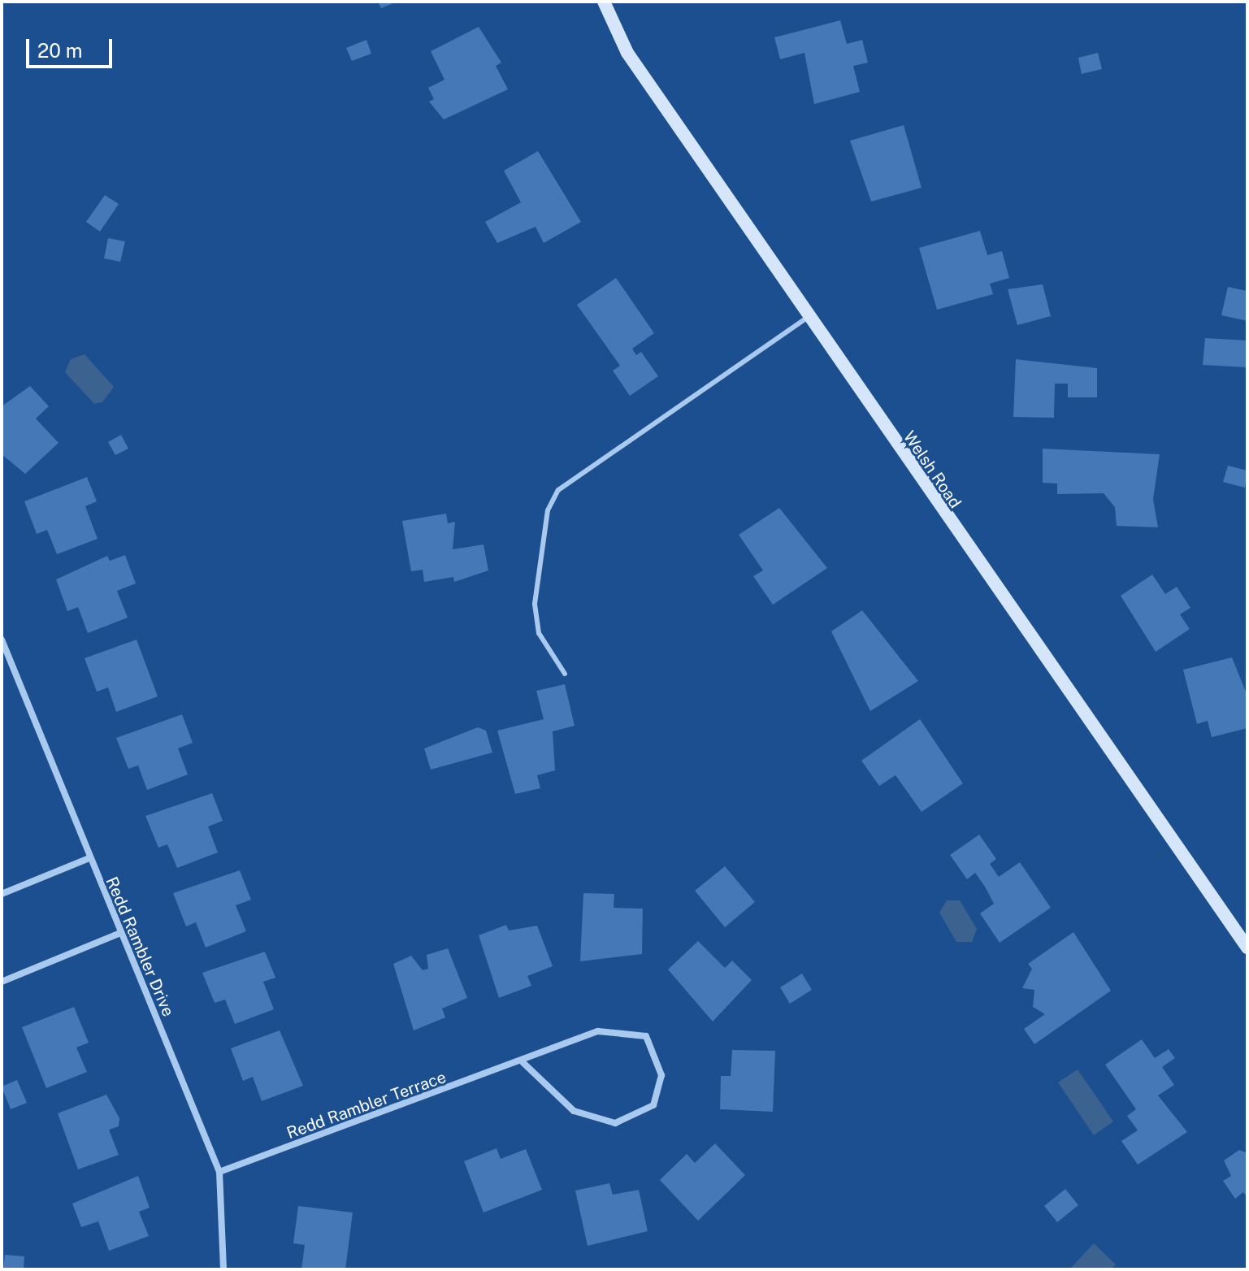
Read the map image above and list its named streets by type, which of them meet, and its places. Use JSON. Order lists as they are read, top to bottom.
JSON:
{
  "streets": {
    "main road": ["Welsh Road"],
    "street": ["Redd Rambler Drive", "Redd Rambler Terrace"]
  },
  "crossings": [
    ["Redd Rambler Drive", "Redd Rambler Terrace"]
  ],
  "scale_bar": "20 m"
}
